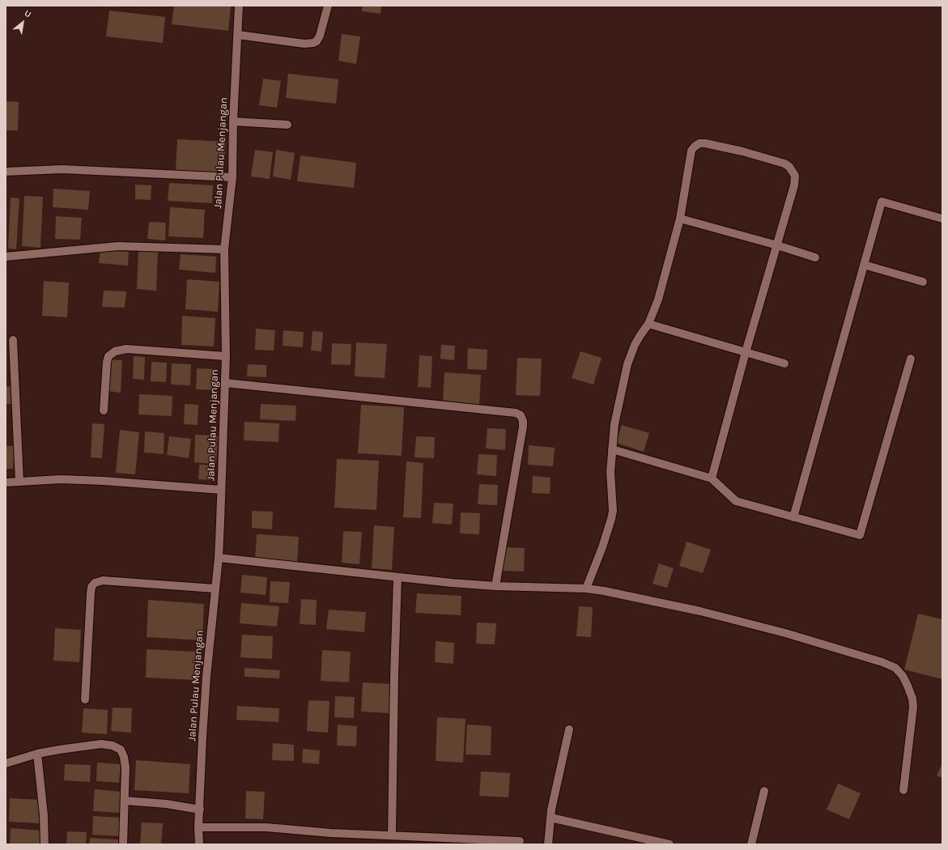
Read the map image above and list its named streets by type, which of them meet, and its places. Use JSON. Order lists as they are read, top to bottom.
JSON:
{
  "streets": {
    "street": ["Jalan Pulau Menjangan"]
  },
  "north": "top right"
}
